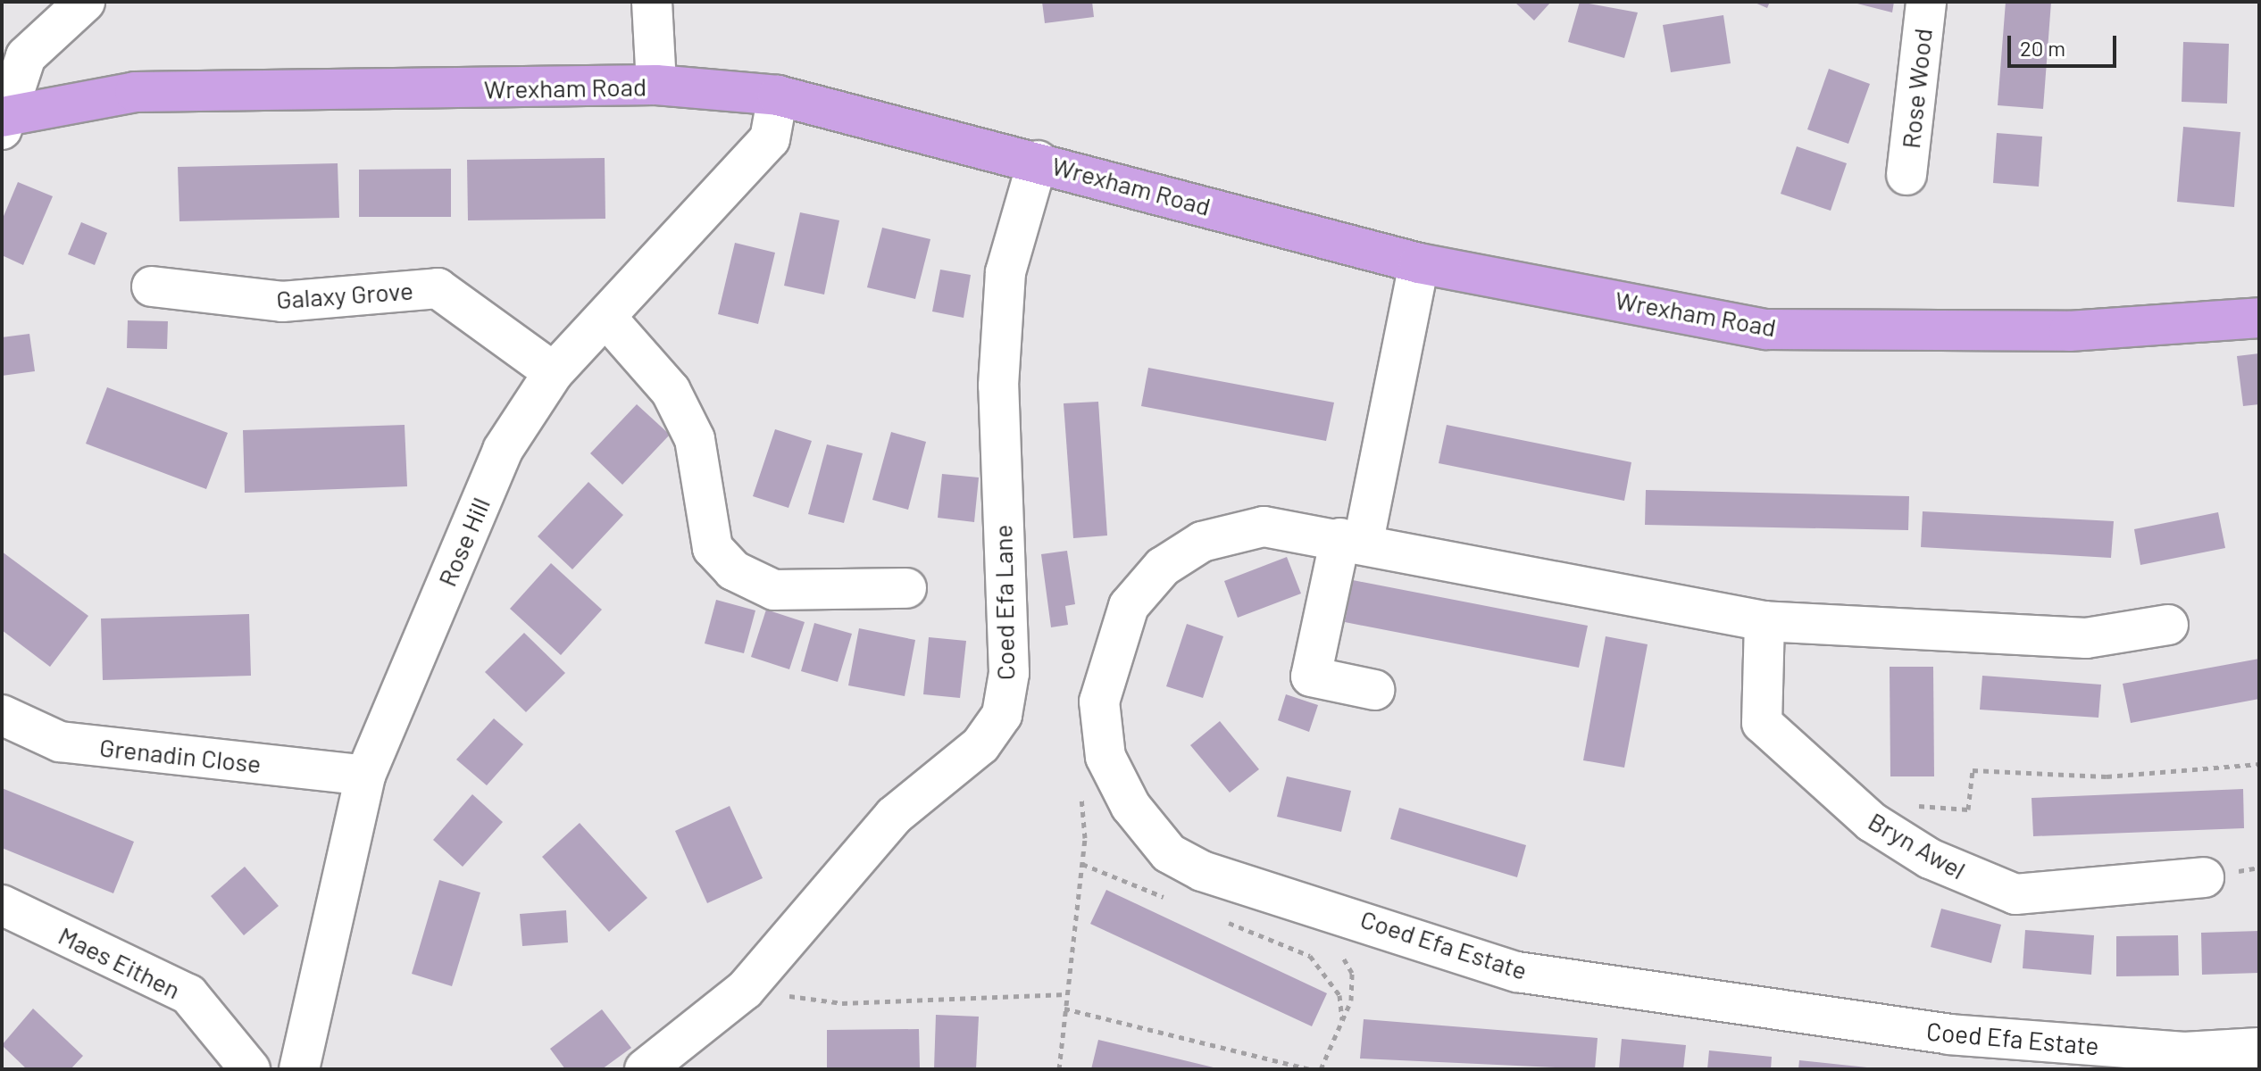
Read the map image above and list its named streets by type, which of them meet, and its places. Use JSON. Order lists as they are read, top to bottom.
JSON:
{
  "streets": {
    "main road": ["Wrexham Road"],
    "street": [
      "Rose Wood",
      "Galaxy Grove",
      "Rose Hill",
      "Coed Efa Lane",
      "Grenadin Close",
      "Bryn Awel",
      "Coed Efa Estate",
      "Maes Eithen"
    ]
  },
  "crossings": [
    ["Wrexham Road", "Rose Hill"],
    ["Wrexham Road", "Coed Efa Lane"],
    ["Galaxy Grove", "Rose Hill"],
    ["Rose Hill", "Grenadin Close"],
    ["Bryn Awel", "Coed Efa Estate"]
  ],
  "scale_bar": "20 m"
}
